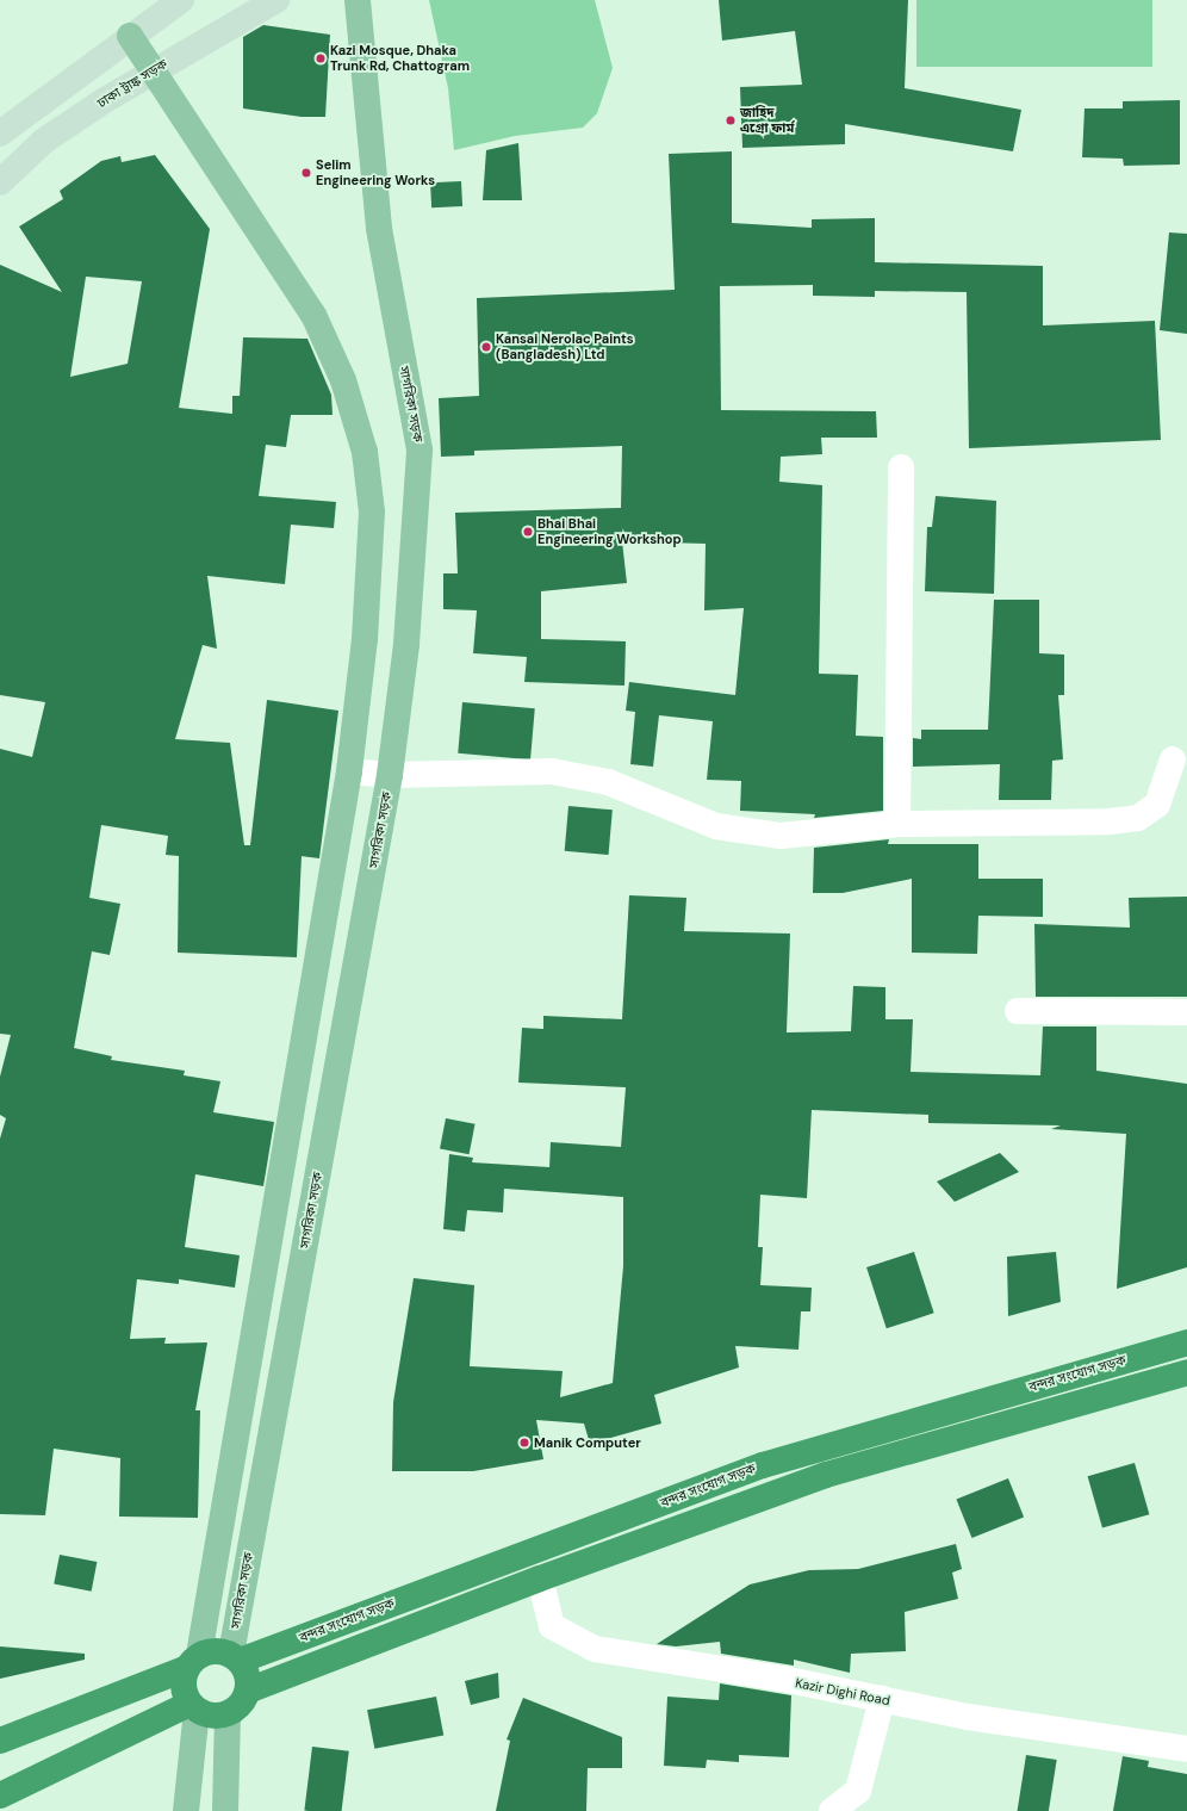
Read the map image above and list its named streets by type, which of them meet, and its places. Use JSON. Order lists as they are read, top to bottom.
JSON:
{
  "streets": {
    "highway": ["বন্দর সংযোগ সড়ক"],
    "main road": ["ঢাকা ট্রাঙ্ক সড়ক", "সাগরিকা সড়ক"],
    "street": ["Kazir Dighi Road"]
  },
  "crossings": [
    ["সাগরিকা সড়ক", "বন্দর সংযোগ সড়ক"]
  ],
  "places": [
    "Kazi Mosque, Dhaka Trunk Rd, Chattogram",
    "জাহিদ এগ্রো ফার্ম",
    "Selim Engineering Works",
    "Kansai Nerolac Paints (Bangladesh) Ltd",
    "Bhai Bhai Engineering Workshop",
    "Manik Computer"
  ]
}
